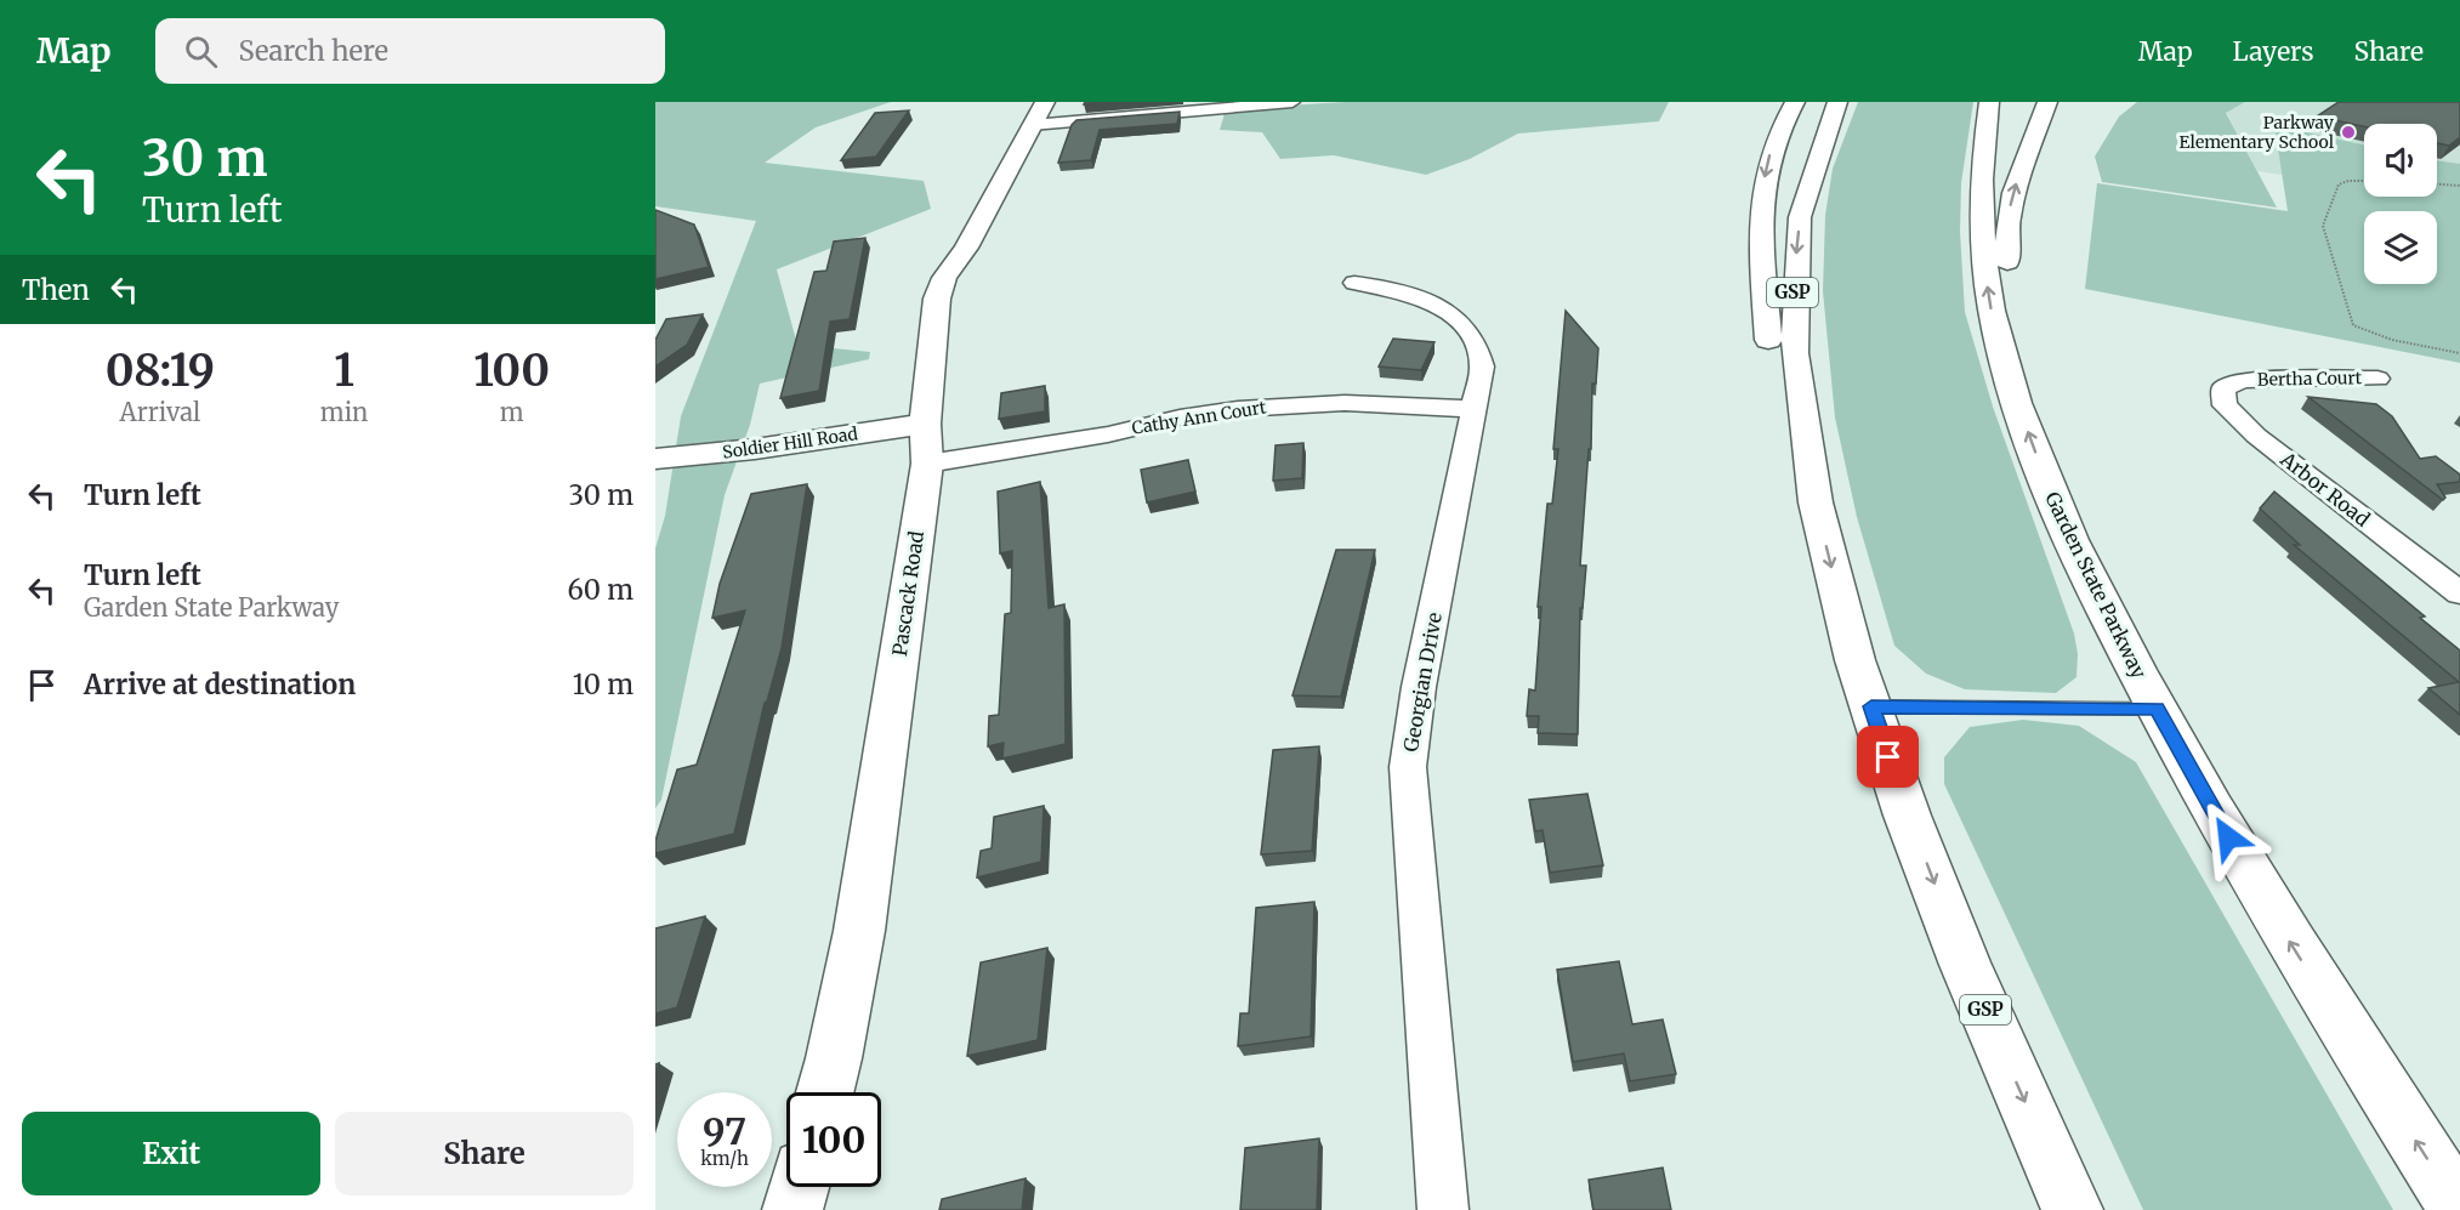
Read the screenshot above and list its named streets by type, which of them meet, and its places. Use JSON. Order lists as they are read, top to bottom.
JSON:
{
  "streets": {
    "main road": [
      "GSP",
      "Soldier Hill Road",
      "Garden State Parkway",
      "Pascack Road"
    ],
    "street": [
      "Bertha Court",
      "Cathy Ann Court",
      "Arbor Road",
      "Georgian Drive"
    ]
  },
  "crossings": [
    ["Bertha Court", "Arbor Road"],
    ["Cathy Ann Court", "Soldier Hill Road"],
    ["Cathy Ann Court", "Pascack Road"],
    ["Cathy Ann Court", "Georgian Drive"],
    ["Soldier Hill Road", "Pascack Road"]
  ],
  "places": ["Parkway Elementary School"],
  "page": {
    "header": "Map",
    "search": "Search here",
    "nav": ["Map", "Layers", "Share"],
    "turn": ["30 m", "Turn left"],
    "then": "Then",
    "eta": [
      "08:19",
      "Arrival",
      "1",
      "min",
      "100",
      "m"
    ],
    "list": [
      {
        "name": "Turn left",
        "value": "30 m"
      },
      {
        "name": "Turn left",
        "note": "Garden State Parkway",
        "value": "60 m"
      },
      {
        "name": "Arrive at destination",
        "value": "10 m"
      }
    ],
    "speed": "97 km/h",
    "limit": "100",
    "buttons": ["Exit", "Share"]
  }
}
